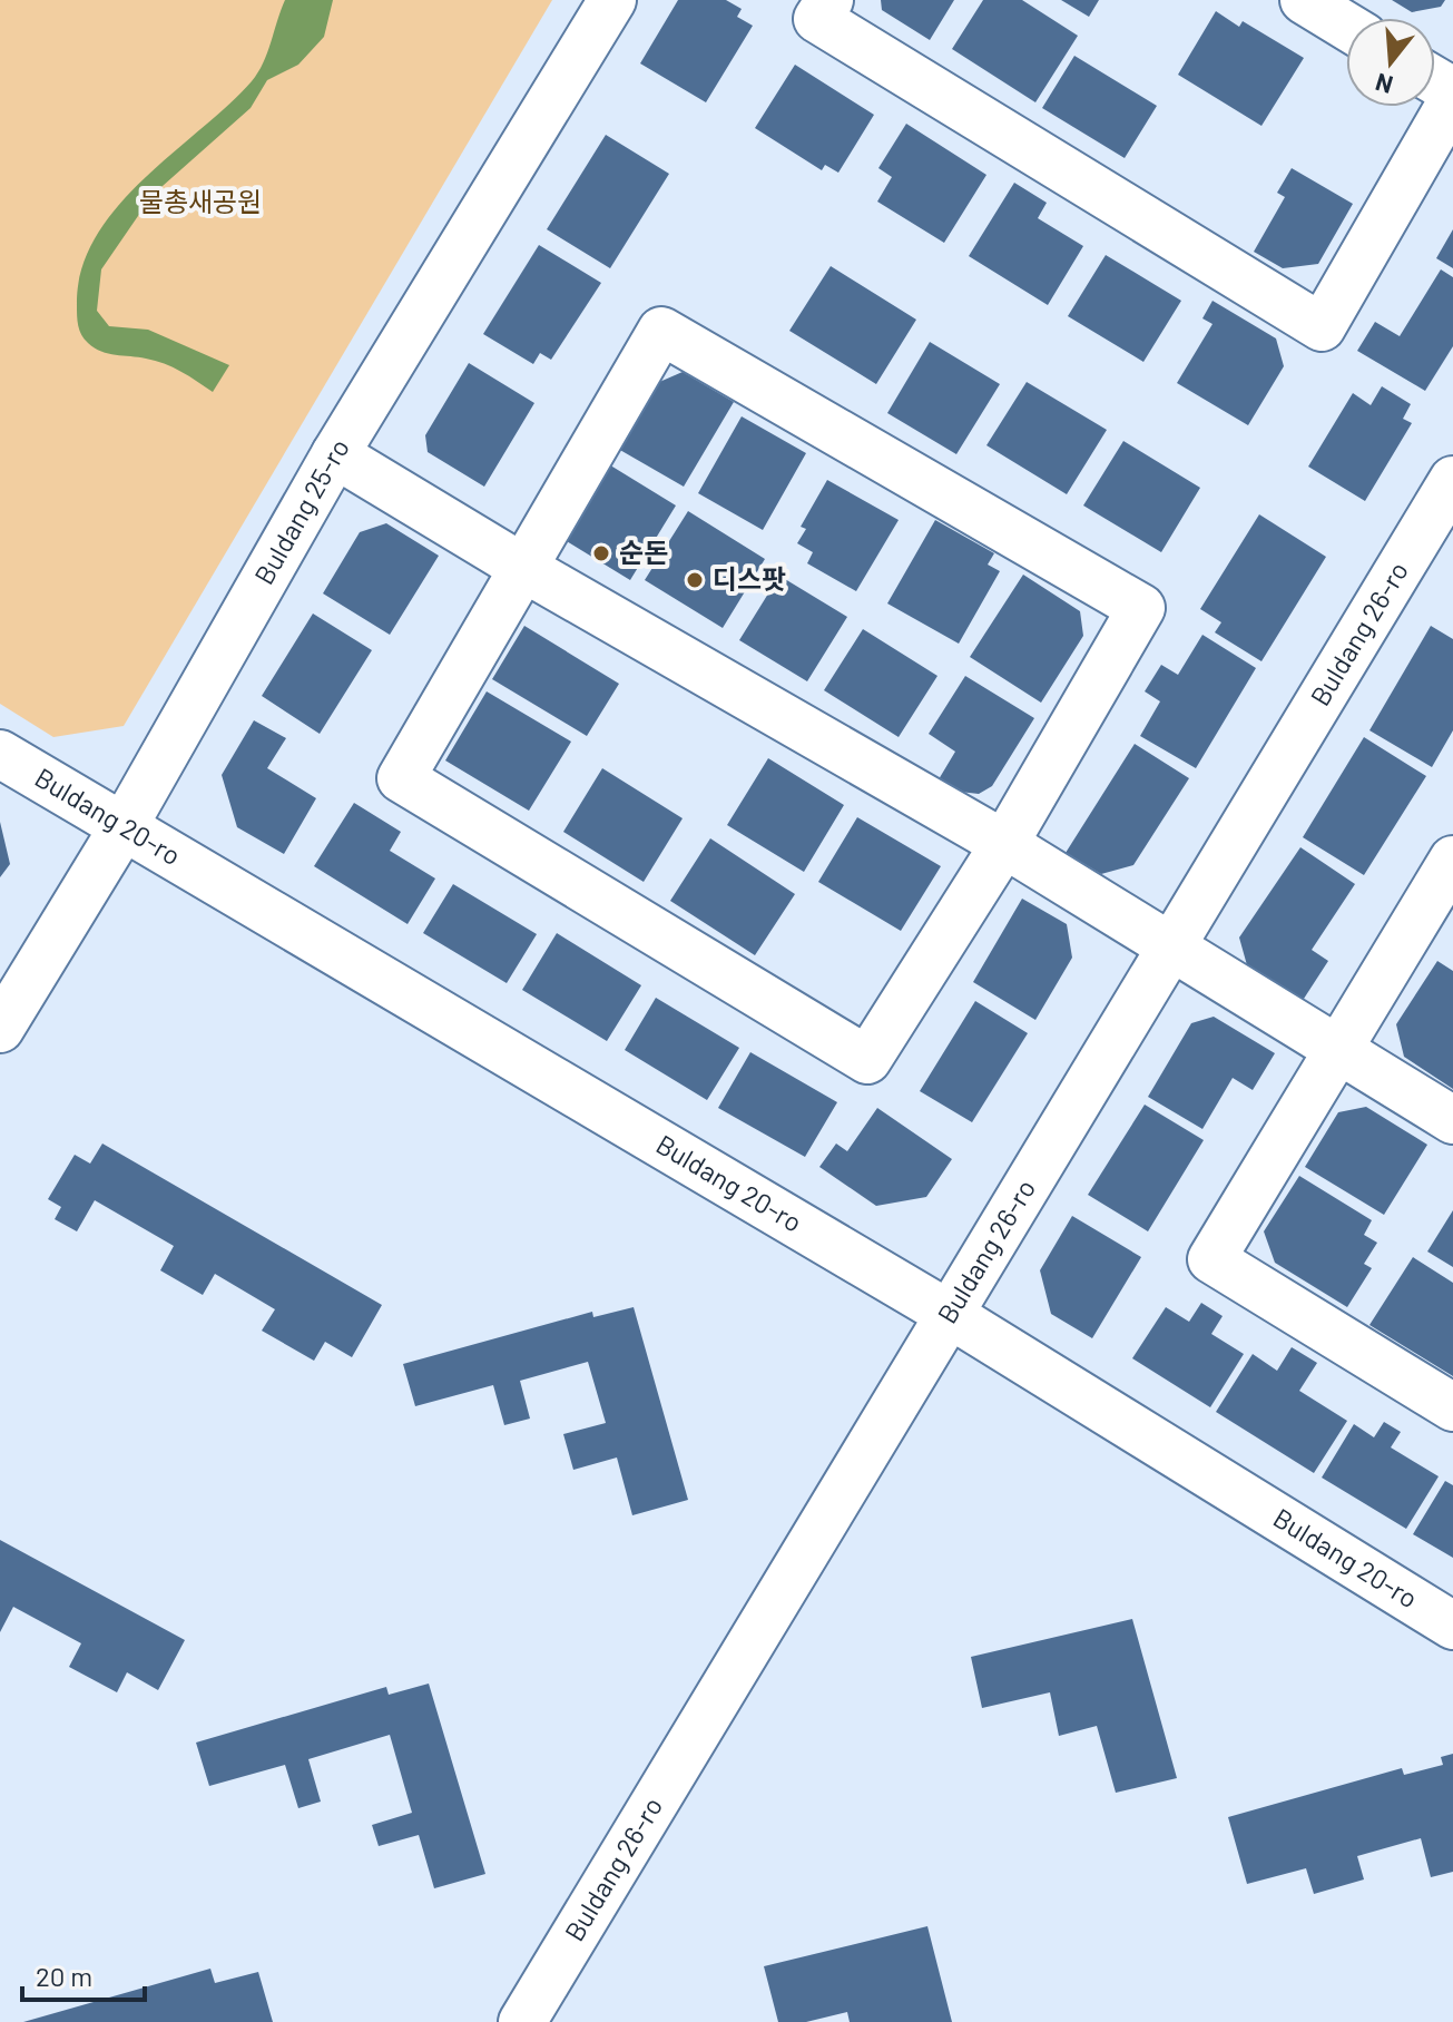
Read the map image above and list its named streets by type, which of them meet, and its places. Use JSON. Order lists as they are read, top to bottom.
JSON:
{
  "streets": {
    "street": ["Buldang 25-ro", "Buldang 26-ro", "Buldang 20-ro"]
  },
  "crossings": [
    ["Buldang 25-ro", "Buldang 20-ro"],
    ["Buldang 26-ro", "Buldang 20-ro"]
  ],
  "parks": ["물총새공원"],
  "places": ["순돈", "디스팟"],
  "scale_bar": "20 m",
  "north": "bottom"
}
